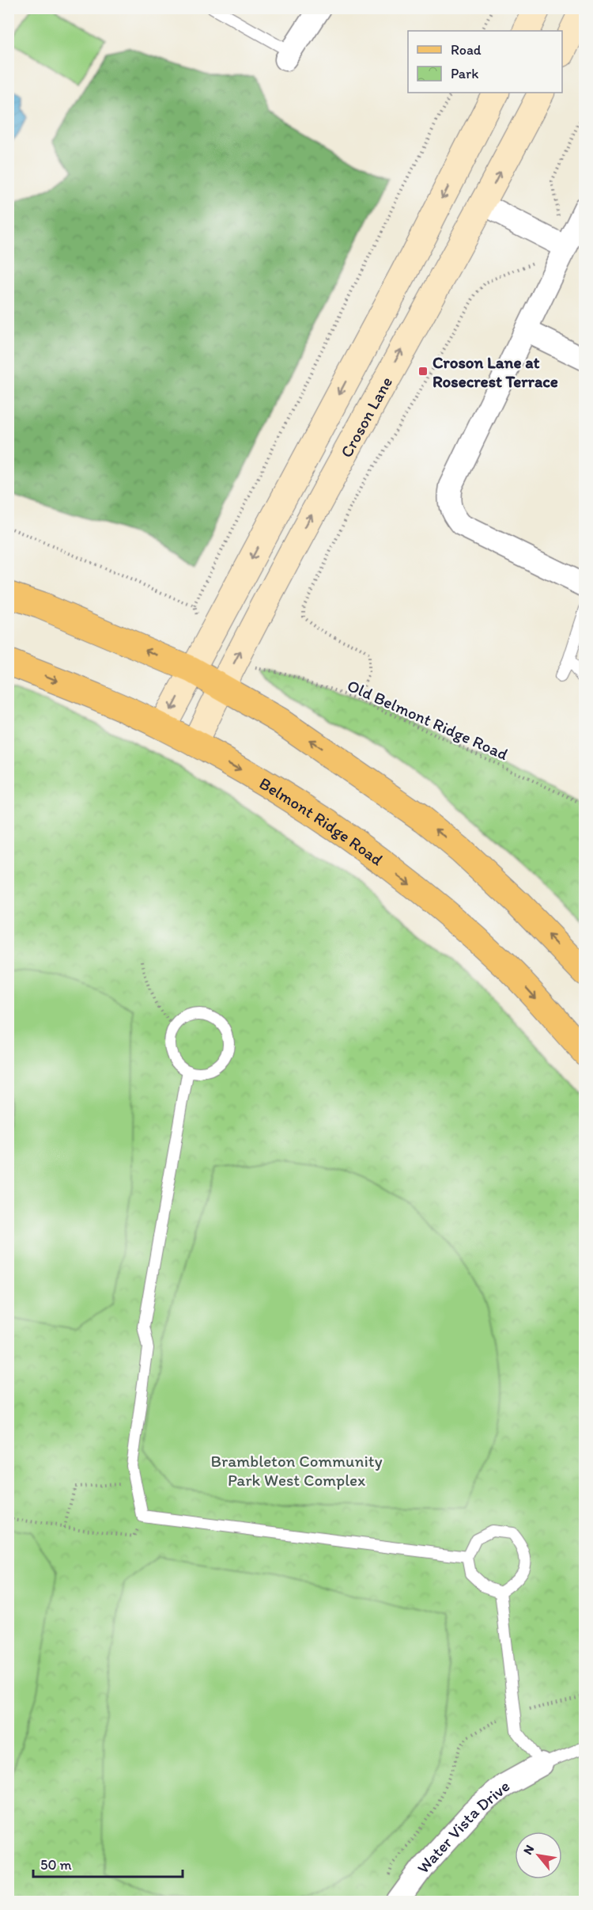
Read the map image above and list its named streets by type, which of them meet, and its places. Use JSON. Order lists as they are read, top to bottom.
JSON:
{
  "streets": {
    "main road": ["Croson Lane", "Belmont Ridge Road"],
    "street": ["Water Vista Drive"],
    "path": ["Old Belmont Ridge Road"]
  },
  "crossings": [
    ["Croson Lane", "Old Belmont Ridge Road"],
    ["Croson Lane", "Belmont Ridge Road"]
  ],
  "parks": ["Brambleton Community Park West Complex"],
  "places": {
    "transit": ["Croson Lane at Rosecrest Terrace"]
  },
  "legend": ["Road", "Park"],
  "scale_bar": "50 m",
  "north": "top left"
}
